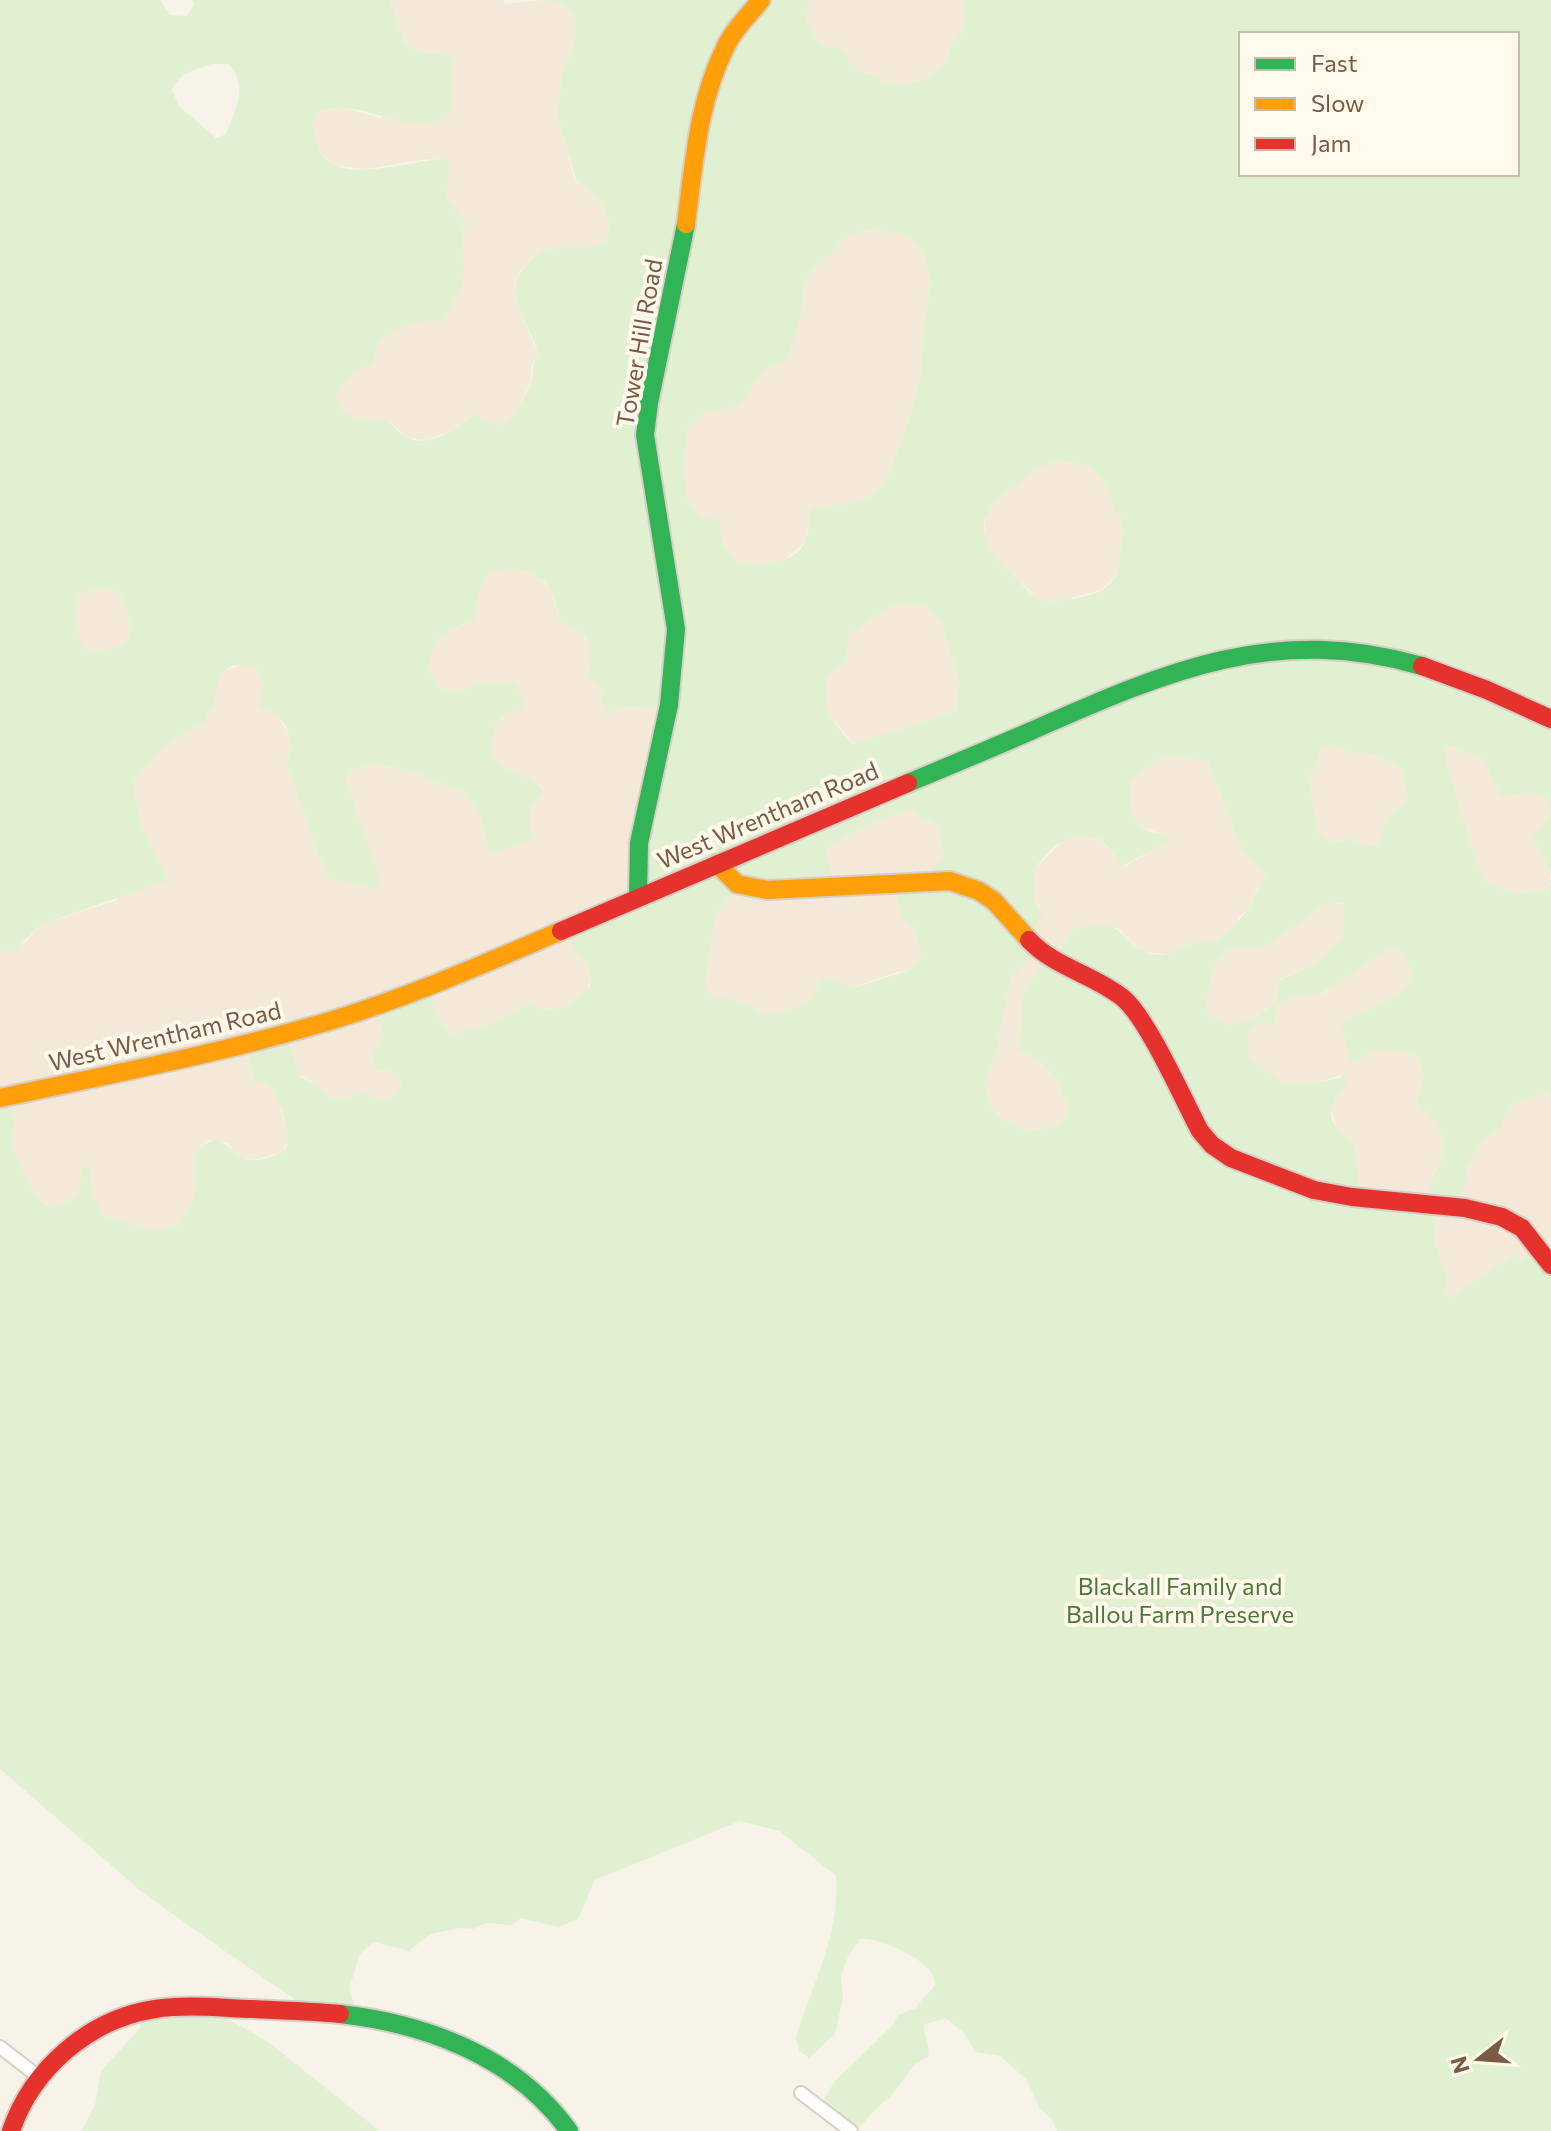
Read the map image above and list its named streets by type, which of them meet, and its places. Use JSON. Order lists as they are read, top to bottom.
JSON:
{
  "streets": {
    "street": ["Tower Hill Road", "West Wrentham Road"]
  },
  "crossings": [
    ["Tower Hill Road", "West Wrentham Road"]
  ],
  "parks": ["Blackall Family and Ballou Farm Preserve"],
  "legend": ["Fast", "Slow", "Jam"],
  "north": "left"
}
